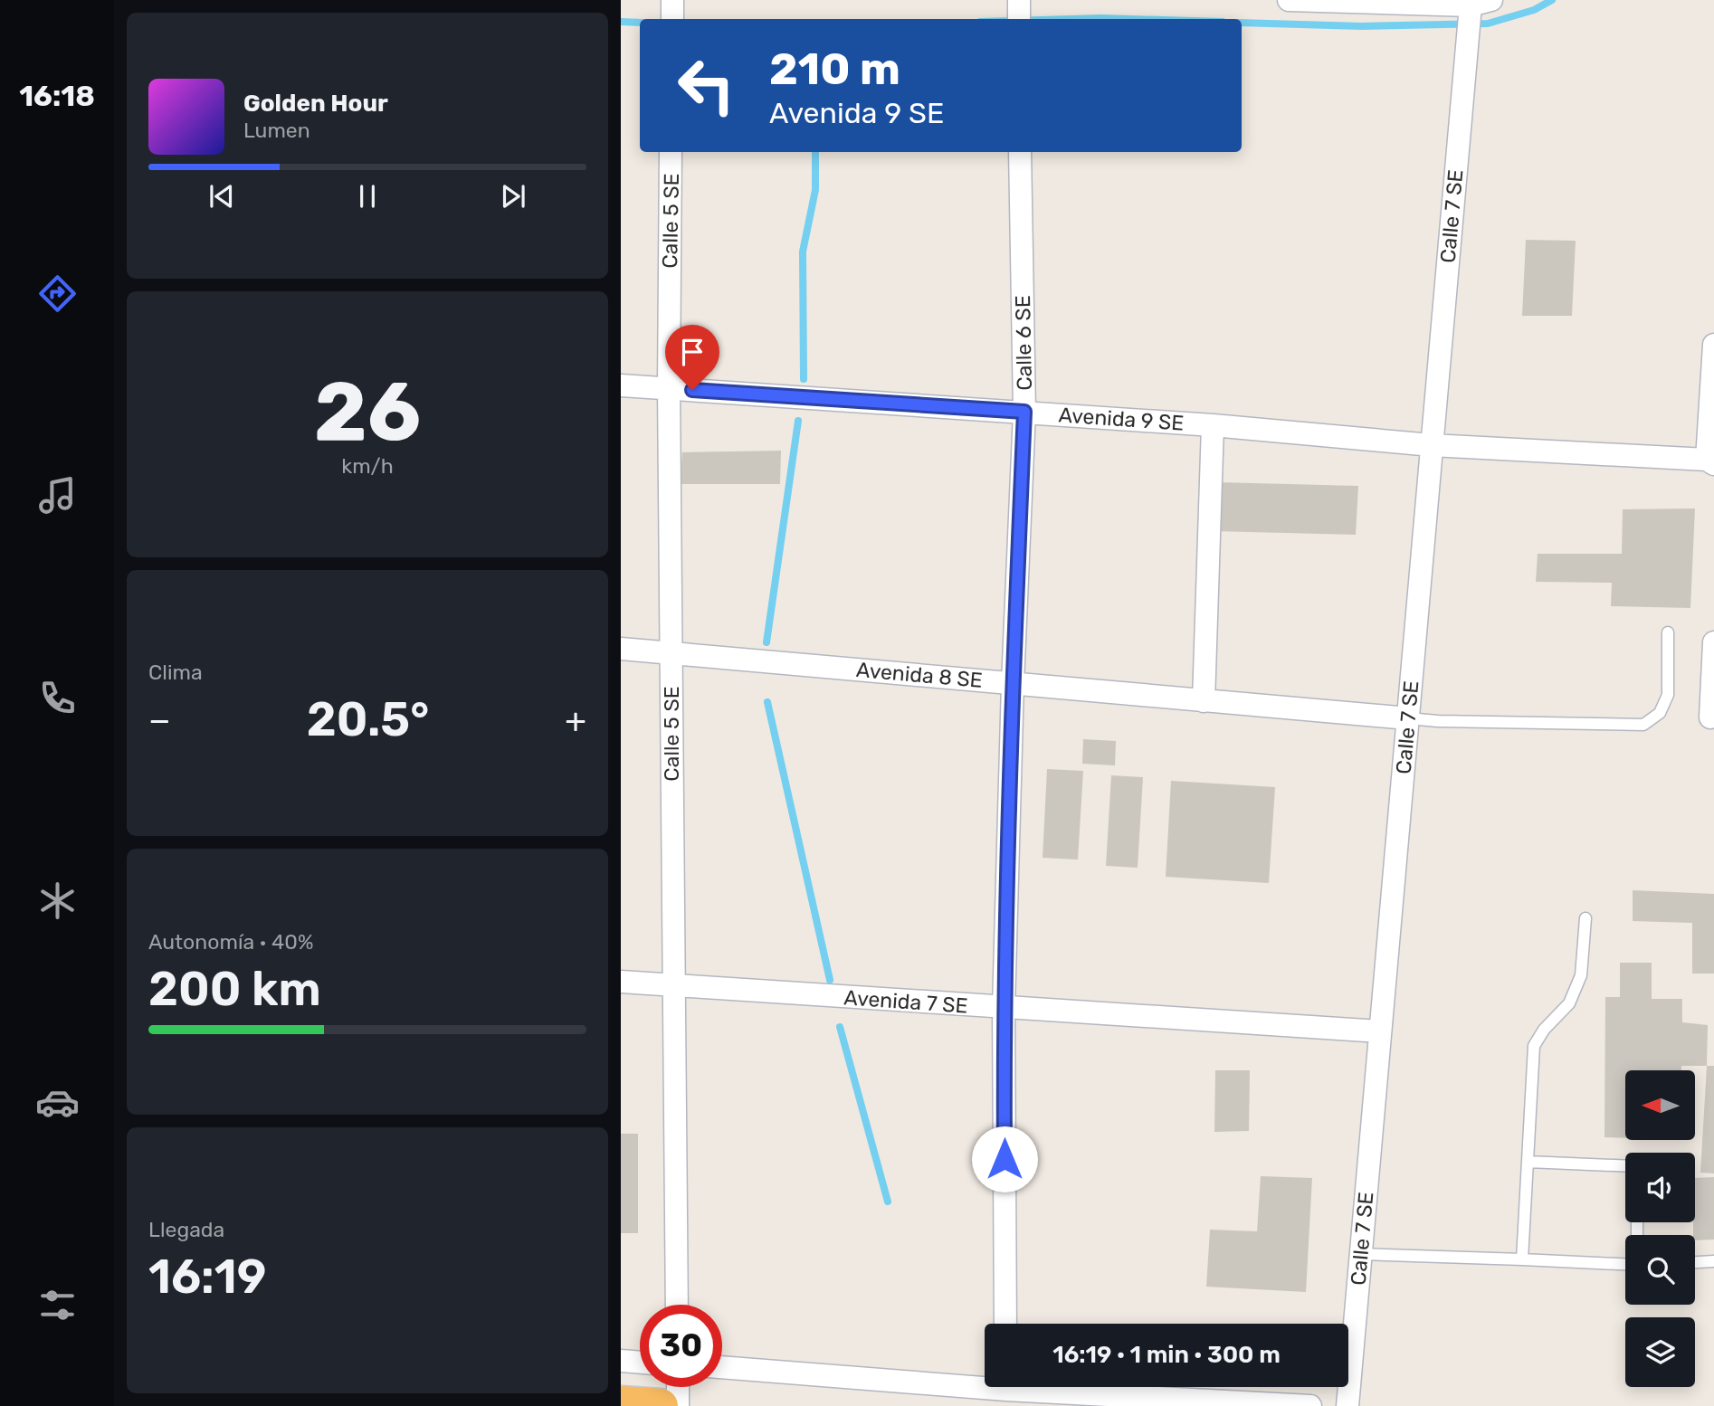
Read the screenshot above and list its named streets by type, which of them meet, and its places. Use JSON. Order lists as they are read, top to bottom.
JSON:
{
  "streets": {
    "street": [
      "Calle 7 SE",
      "Calle 5 SE",
      "Calle 6 SE",
      "Avenida 9 SE",
      "Avenida 8 SE",
      "Avenida 7 SE"
    ]
  },
  "crossings": [
    ["Calle 7 SE", "Avenida 9 SE"],
    ["Calle 7 SE", "Avenida 8 SE"],
    ["Calle 7 SE", "Avenida 7 SE"],
    ["Calle 5 SE", "Avenida 9 SE"],
    ["Calle 5 SE", "Avenida 8 SE"],
    ["Calle 5 SE", "Avenida 7 SE"],
    ["Calle 6 SE", "Avenida 9 SE"],
    ["Calle 6 SE", "Avenida 8 SE"],
    ["Calle 6 SE", "Avenida 7 SE"]
  ],
  "north": "left",
  "page": {
    "tabs": "16:18",
    "turn": ["210 m", "Avenida 9 SE"],
    "song": ["Golden Hour", "Lumen"],
    "tile": [
      ["26", "km/h"],
      "Clima",
      ["Autonomía · 40%", "200 km"],
      ["Llegada", "16:19"]
    ],
    "heat": ["−", "20.5°", "+"],
    "limit": "30",
    "trip": "16:19 · 1 min · 300 m"
  }
}
